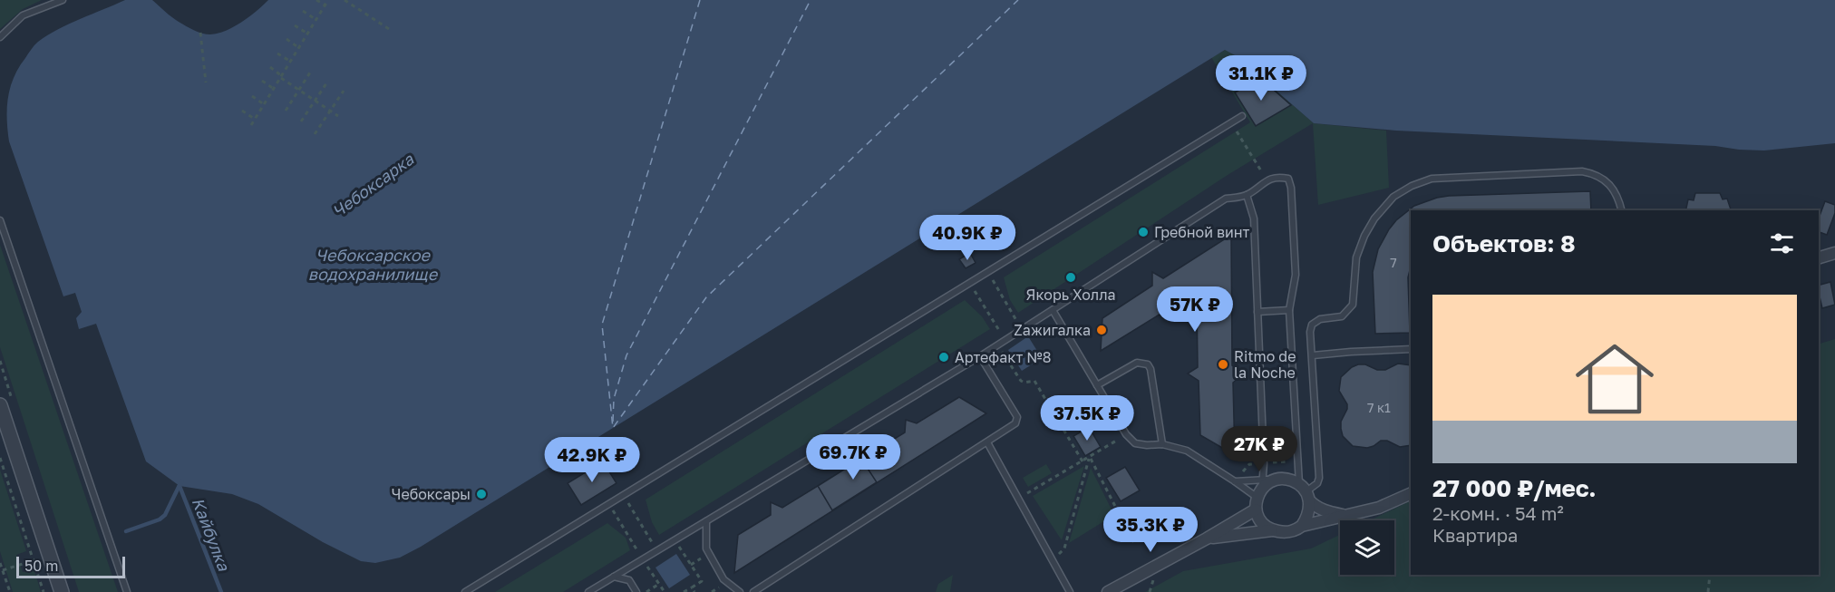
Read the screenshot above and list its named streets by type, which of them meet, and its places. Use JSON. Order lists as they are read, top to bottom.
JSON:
{
  "water": ["Чебоксарка", "Чебоксарское водохранилище", "Кайбулка"],
  "places": [
    "Гребной винт",
    "Якорь Холла",
    "Zажигалка",
    "Артефакт №8",
    "Ritmo de la Noche",
    "Чебоксары"
  ],
  "house_numbers": ["7", "7 к1"],
  "scale_bar": "50 m",
  "page": {
    "price": [
      "31.1K ₽",
      "40.9K ₽",
      "57K ₽",
      "37.5K ₽",
      "27K ₽",
      "69.7K ₽",
      "42.9K ₽",
      "35.3K ₽"
    ],
    "heading": "Объектов: 8",
    "list": [
      {
        "name": "27 000 ₽/мес.",
        "note": "2-комн. · 54 m² · Квартира"
      }
    ],
    "scale": "50 m"
  }
}
